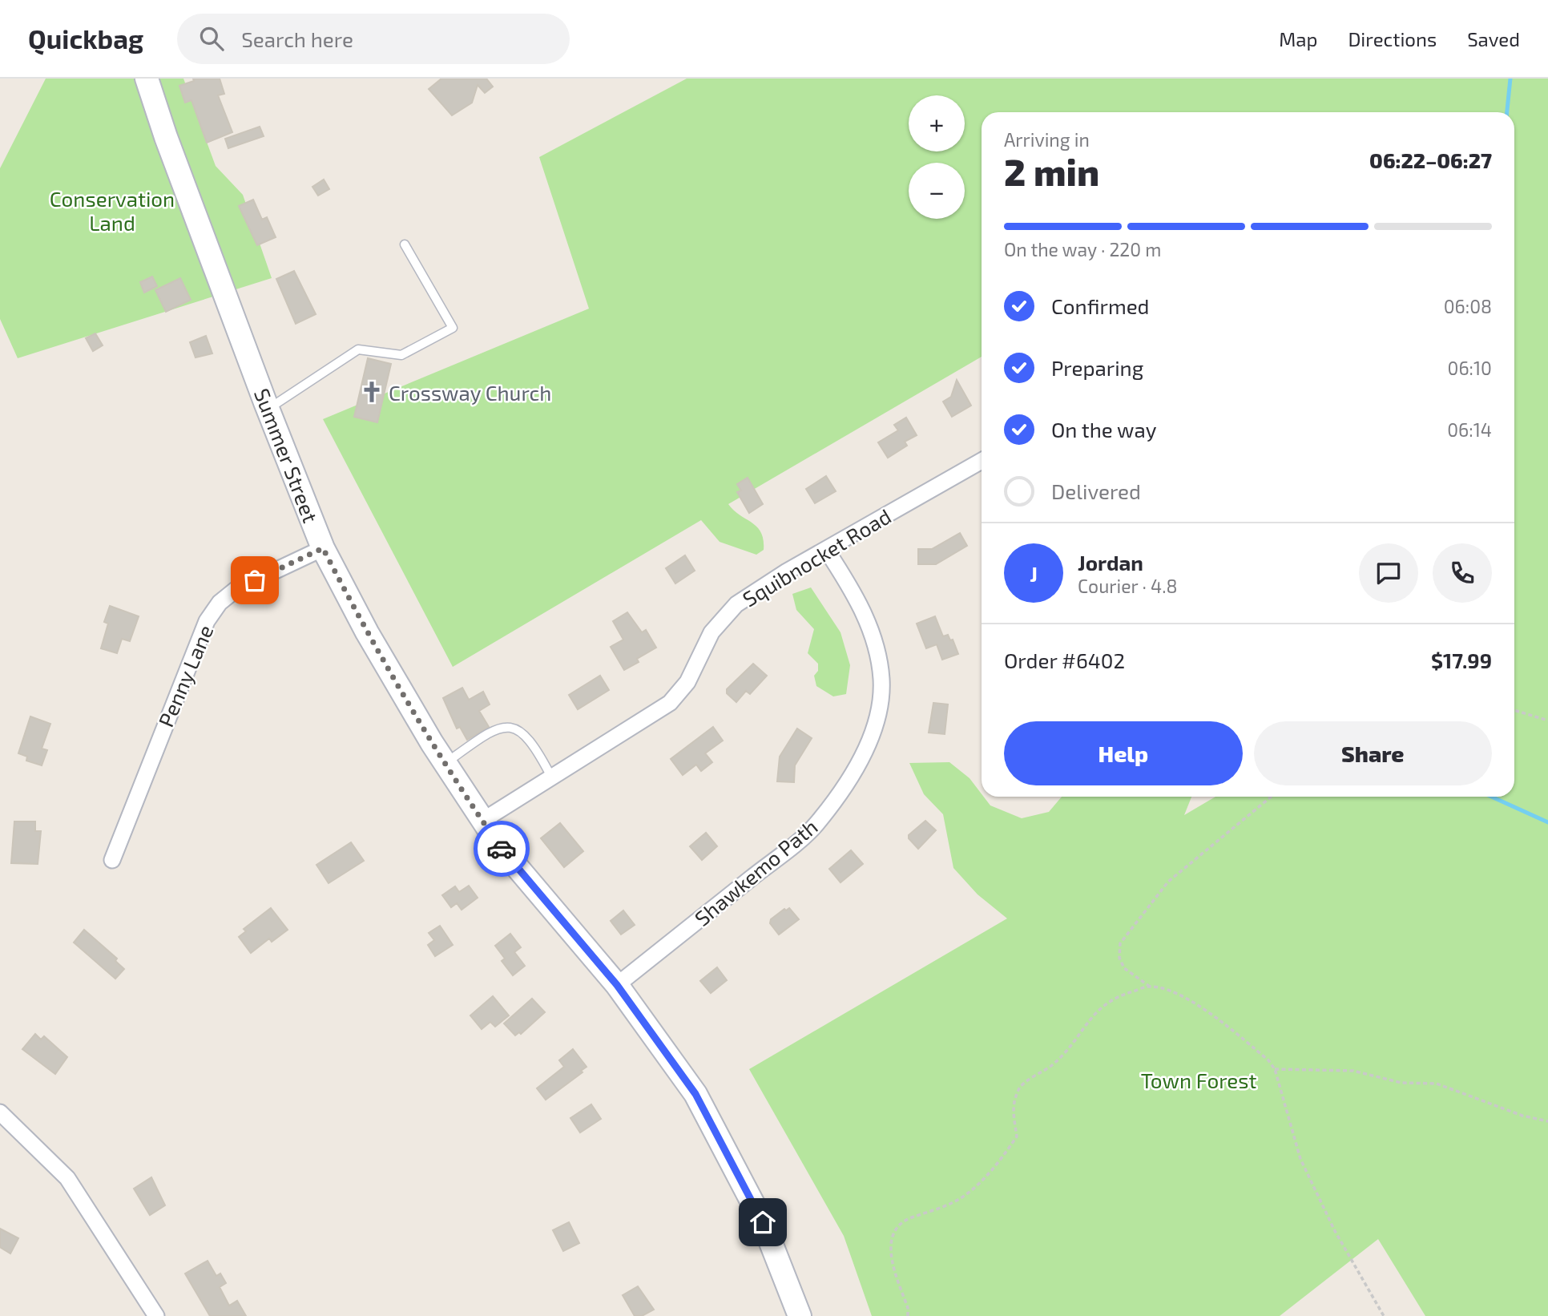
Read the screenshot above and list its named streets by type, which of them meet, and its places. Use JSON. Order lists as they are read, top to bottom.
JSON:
{
  "streets": {
    "main road": ["Summer Street"],
    "street": ["Squibnocket Road", "Penny Lane", "Shawkemo Path"]
  },
  "crossings": [
    ["Summer Street", "Squibnocket Road"],
    ["Summer Street", "Penny Lane"],
    ["Summer Street", "Shawkemo Path"],
    ["Squibnocket Road", "Shawkemo Path"]
  ],
  "parks": ["Conservation Land", "Town Forest"],
  "places": {
    "church": ["Crossway Church"]
  },
  "page": {
    "header": "Quickbag",
    "search": "Search here",
    "nav": ["Map", "Directions", "Saved"],
    "map_buttons": ["+", "−"],
    "heading": ["2 min", "Arriving in", "06:22–06:27"],
    "panel": [
      "Jordan",
      "Courier · 4.8",
      "Order #6402",
      "$17.99"
    ],
    "bar": "On the way · 220 m",
    "list": [
      ["Confirmed", "06:08"],
      ["Preparing", "06:10"],
      ["On the way", "06:14"],
      "Delivered"
    ],
    "round": "J",
    "buttons": ["Help", "Share"]
  }
}
